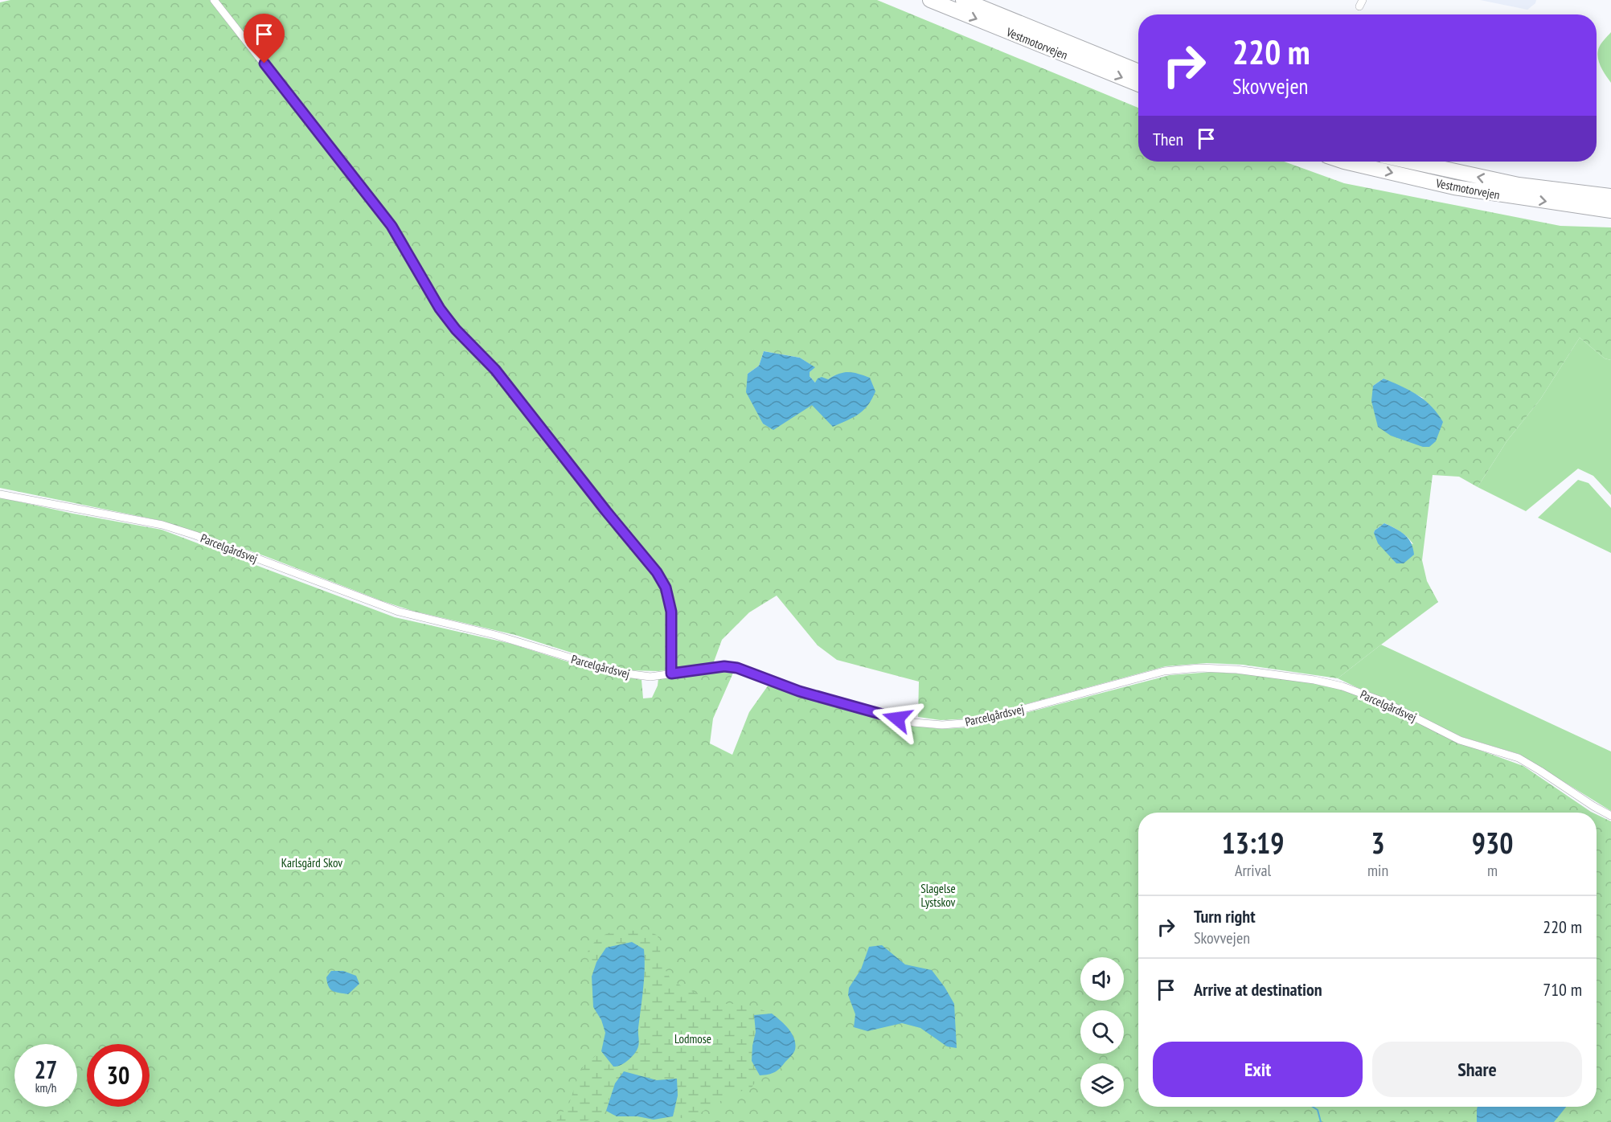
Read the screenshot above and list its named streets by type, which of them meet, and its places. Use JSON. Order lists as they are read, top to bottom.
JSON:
{
  "streets": {
    "highway": ["Vestmotorvejen"],
    "street": ["Parcelgårdsvej"]
  },
  "parks": ["Karlsgård Skov", "Slagelse Lystskov", "Lodmose"],
  "page": {
    "turn": ["220 m", "Skovvejen"],
    "then": "Then",
    "eta": [
      "13:19",
      "Arrival",
      "3",
      "min",
      "930",
      "m"
    ],
    "list": [
      {
        "name": "Turn right",
        "note": "Skovvejen",
        "value": "220 m"
      },
      {
        "name": "Arrive at destination",
        "value": "710 m"
      }
    ],
    "buttons": ["Exit", "Share"],
    "speed": "27 km/h",
    "limit": "30"
  }
}
